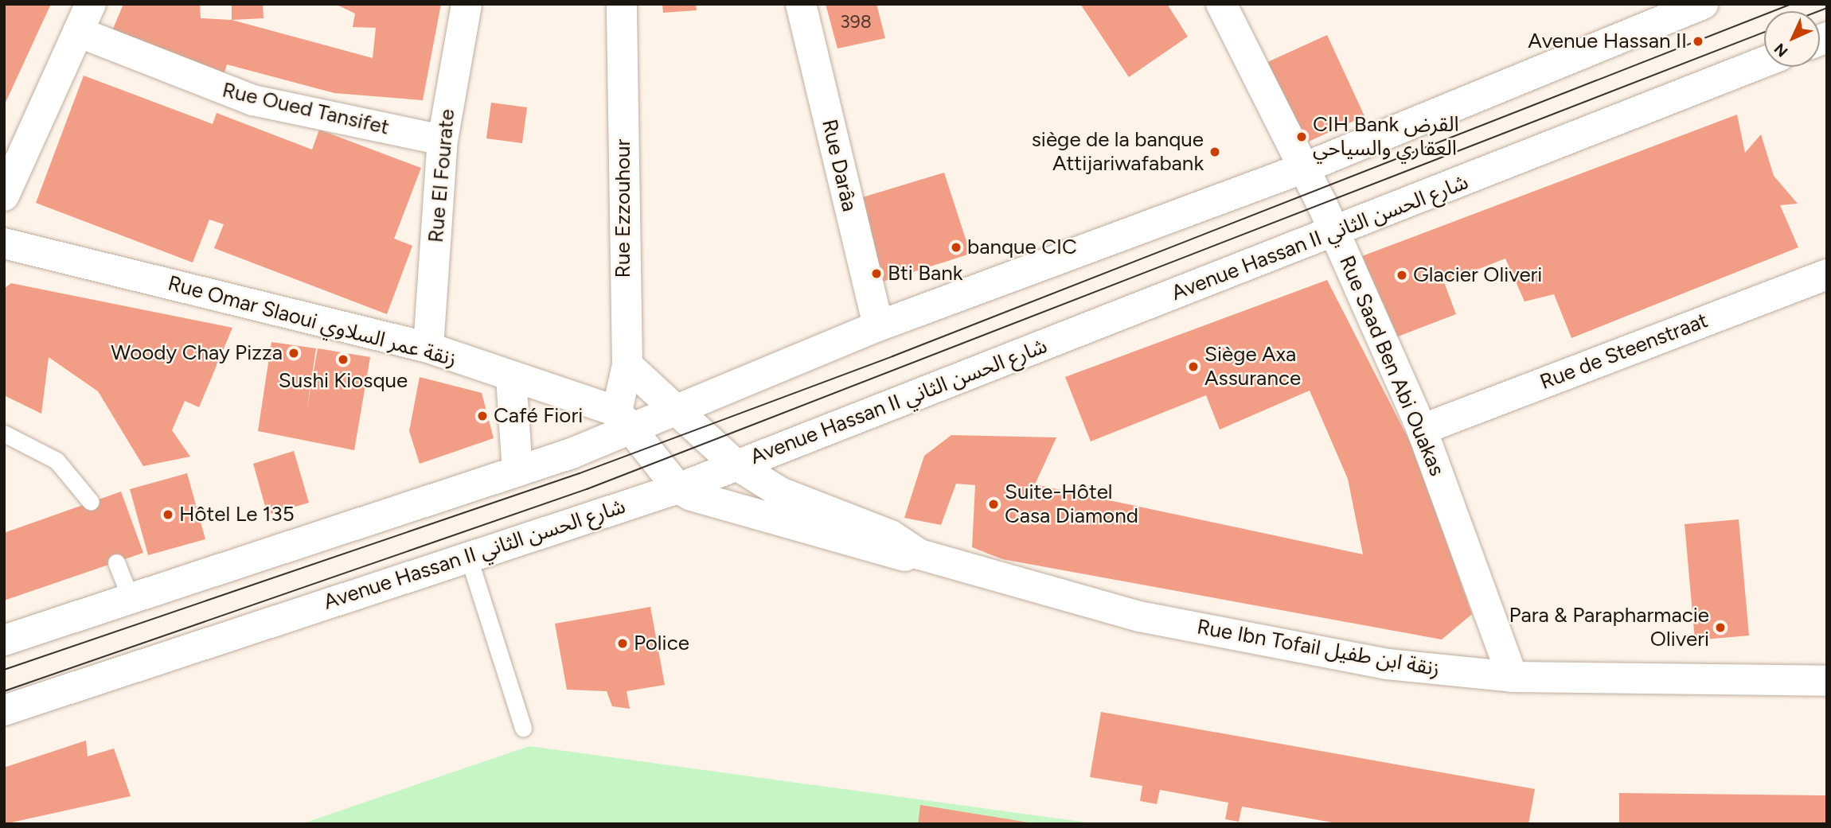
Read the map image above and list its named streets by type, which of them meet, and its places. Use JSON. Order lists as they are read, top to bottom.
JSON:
{
  "streets": {
    "street": [
      "Rue Oued Tansifet",
      "Rue Darâa",
      "Rue El Fourate",
      "Rue Ezzouhour",
      "Avenue Hassan II شارع الحسن الثاني",
      "Rue Omar Slaoui زنقة عمر السلاوي",
      "Rue de Steenstraat",
      "Rue Saad Ben Abi Ouakas",
      "Rue Ibn Tofail زنقة ابن طفيل"
    ]
  },
  "crossings": [
    ["Rue Oued Tansifet", "Rue El Fourate"],
    ["Rue El Fourate", "Rue Omar Slaoui زنقة عمر السلاوي"],
    ["Rue Ezzouhour", "Rue Omar Slaoui زنقة عمر السلاوي"],
    ["Rue Ezzouhour", "Rue Ibn Tofail زنقة ابن طفيل"],
    ["Avenue Hassan II شارع الحسن الثاني", "Rue Saad Ben Abi Ouakas"],
    ["Avenue Hassan II شارع الحسن الثاني", "Rue Ibn Tofail زنقة ابن طفيل"],
    ["Rue de Steenstraat", "Rue Saad Ben Abi Ouakas"],
    ["Rue Saad Ben Abi Ouakas", "Rue Ibn Tofail زنقة ابن طفيل"]
  ],
  "places": [
    "Avenue Hassan II",
    "CIH Bank القرض العقاري والسياحي",
    "siège de la banque Attijariwafabank",
    "banque CIC",
    "Bti Bank",
    "Glacier Oliveri",
    "Woody Chay Pizza",
    "Sushi Kiosque",
    "Siège Axa Assurance",
    "Café Fiori",
    "Suite-Hôtel Casa Diamond",
    "Hôtel Le 135",
    "Para & Parapharmacie Oliveri",
    "Police"
  ],
  "house_numbers": ["398"],
  "north": "bottom left"
}
